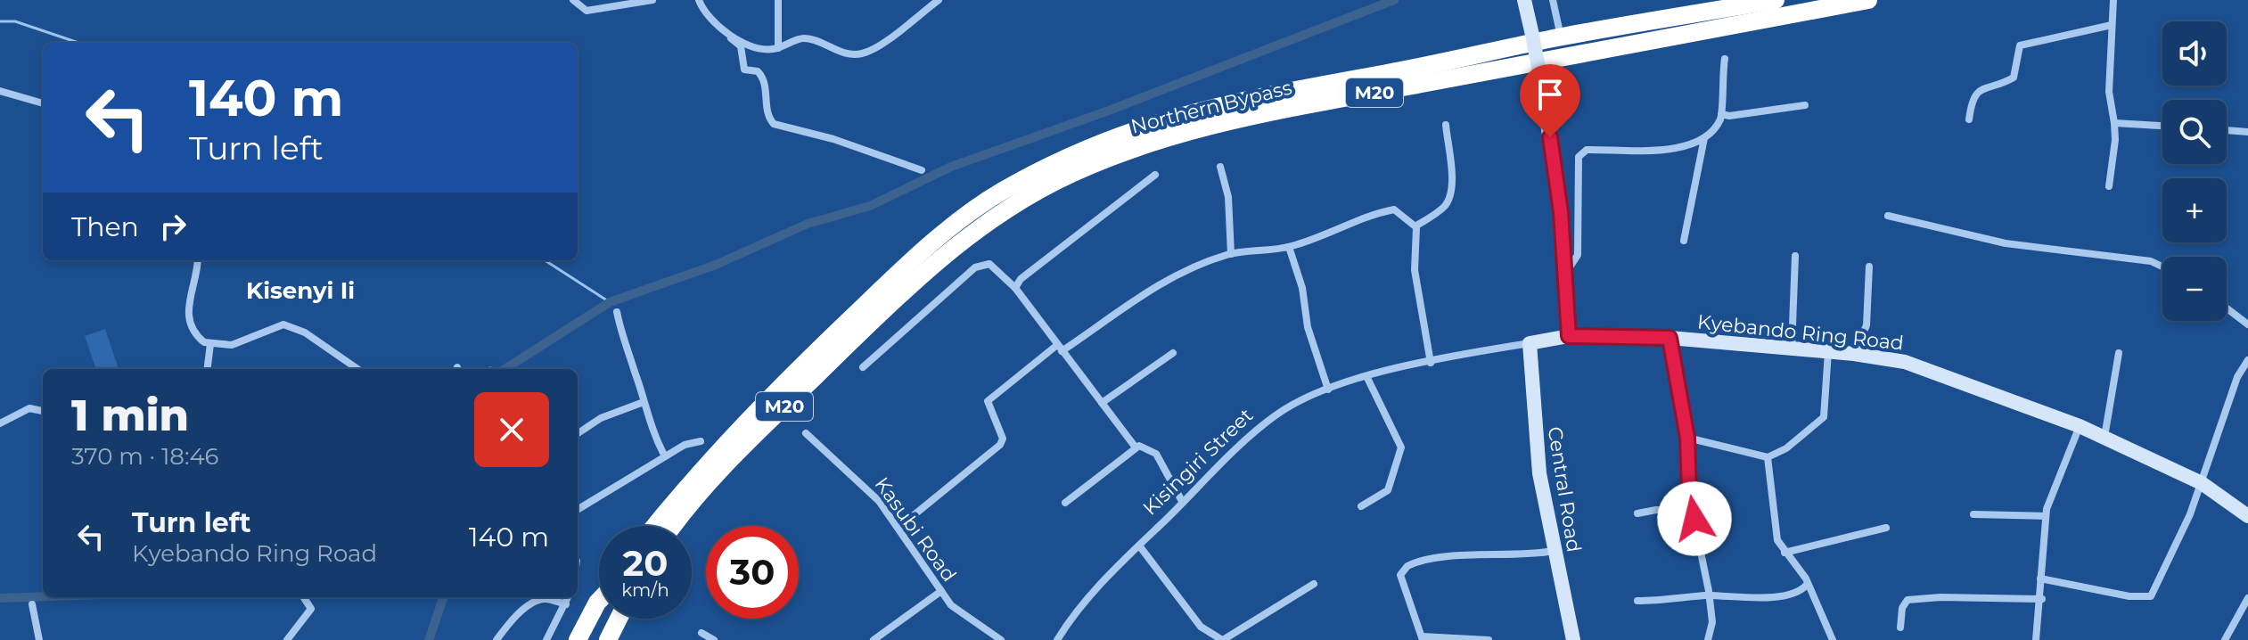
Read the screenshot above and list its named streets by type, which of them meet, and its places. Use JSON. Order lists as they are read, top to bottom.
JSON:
{
  "streets": {
    "highway": ["M20", "Northern Bypass"],
    "street": [
      "Kyebando Ring Road",
      "Kisingiri Street",
      "Central Road",
      "Kasubi Road"
    ]
  },
  "crossings": [
    ["Kyebando Ring Road", "Kisingiri Street"],
    ["Kyebando Ring Road", "Central Road"],
    ["Kisingiri Street", "Central Road"]
  ],
  "districts": ["Kisenyi Ii"],
  "page": {
    "map_buttons": ["+", "−"],
    "turn": ["140 m", "Turn left"],
    "then": "Then",
    "heading": ["1 min", "370 m · 18:46"],
    "list": [
      {
        "name": "Turn left",
        "note": "Kyebando Ring Road",
        "value": "140 m"
      }
    ],
    "speed": "20 km/h",
    "limit": "30"
  }
}
